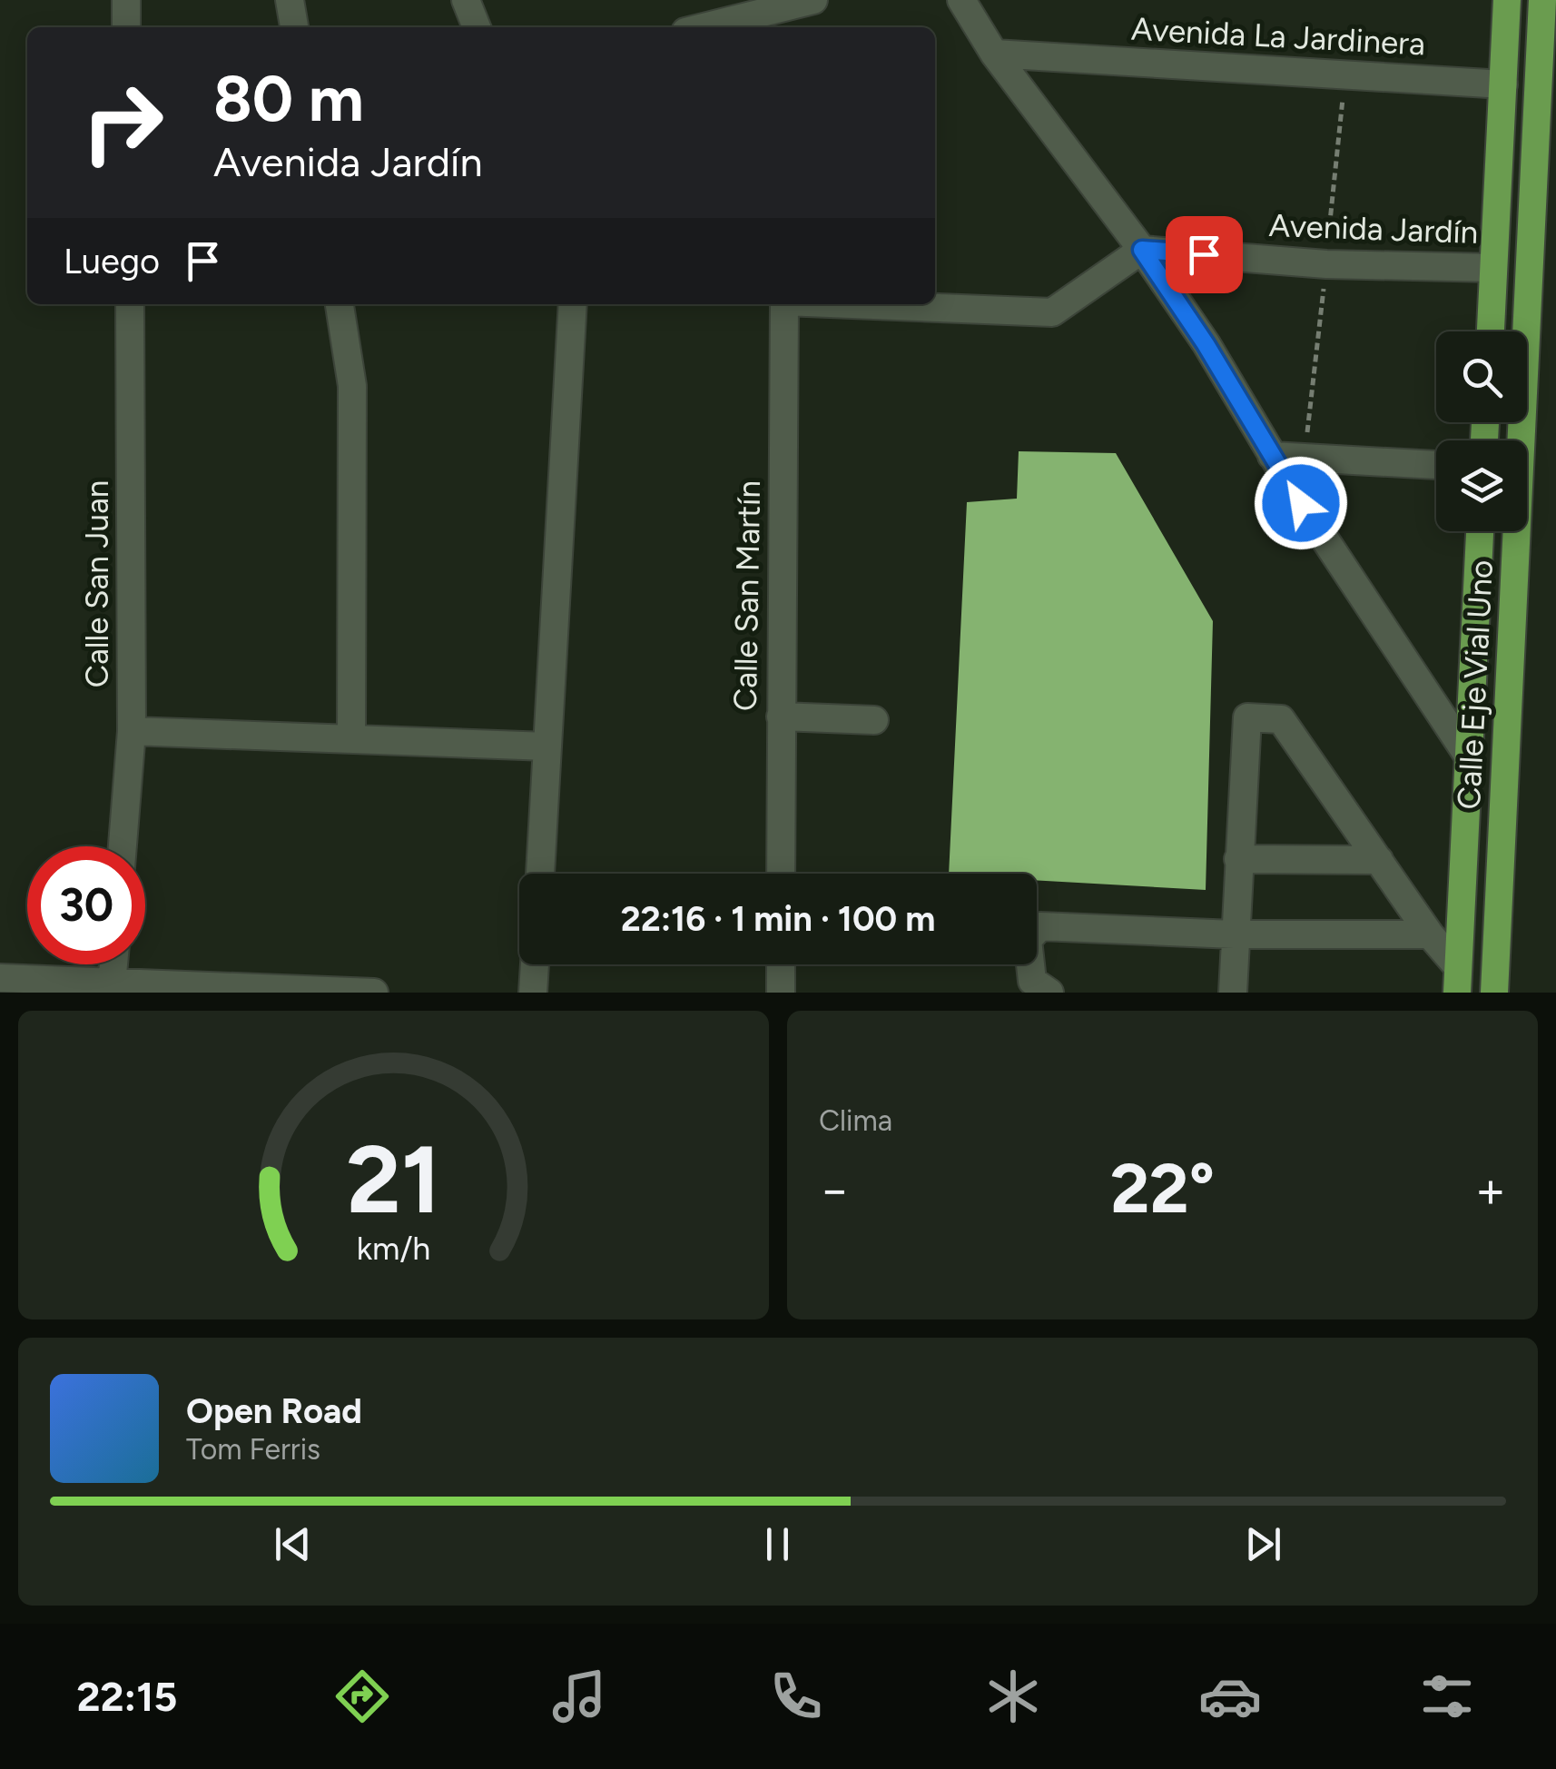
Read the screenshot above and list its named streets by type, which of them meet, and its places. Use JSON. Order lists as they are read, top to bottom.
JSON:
{
  "streets": {
    "main road": ["Calle Eje Vial Uno"],
    "street": [
      "Avenida La Jardinera",
      "Avenida Jardín",
      "Calle San Juan",
      "Calle San Martín"
    ]
  },
  "page": {
    "turn": ["80 m", "Avenida Jardín"],
    "then": "Luego",
    "limit": "30",
    "trip": "22:16 · 1 min · 100 m",
    "tile": "Clima",
    "heat": ["−", "22°", "+"],
    "song": ["Open Road", "Tom Ferris"],
    "tabs": "22:15",
    "gauge": ["21", "km/h"]
  }
}
